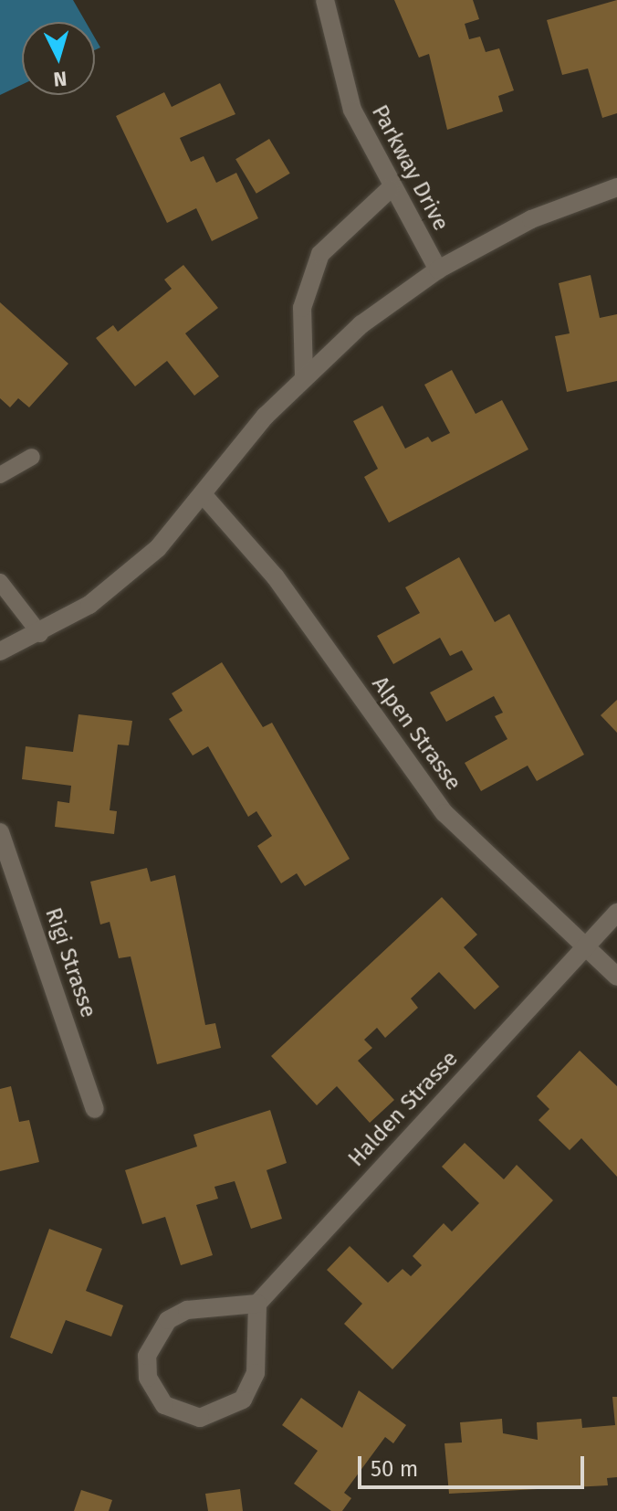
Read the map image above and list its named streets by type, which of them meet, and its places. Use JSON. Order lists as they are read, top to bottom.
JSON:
{
  "streets": {
    "street": [
      "Parkway Drive",
      "Alpen Strasse",
      "Rigi Strasse",
      "Halden Strasse"
    ]
  },
  "crossings": [
    ["Alpen Strasse", "Halden Strasse"]
  ],
  "scale_bar": "50 m",
  "north": "bottom"
}
